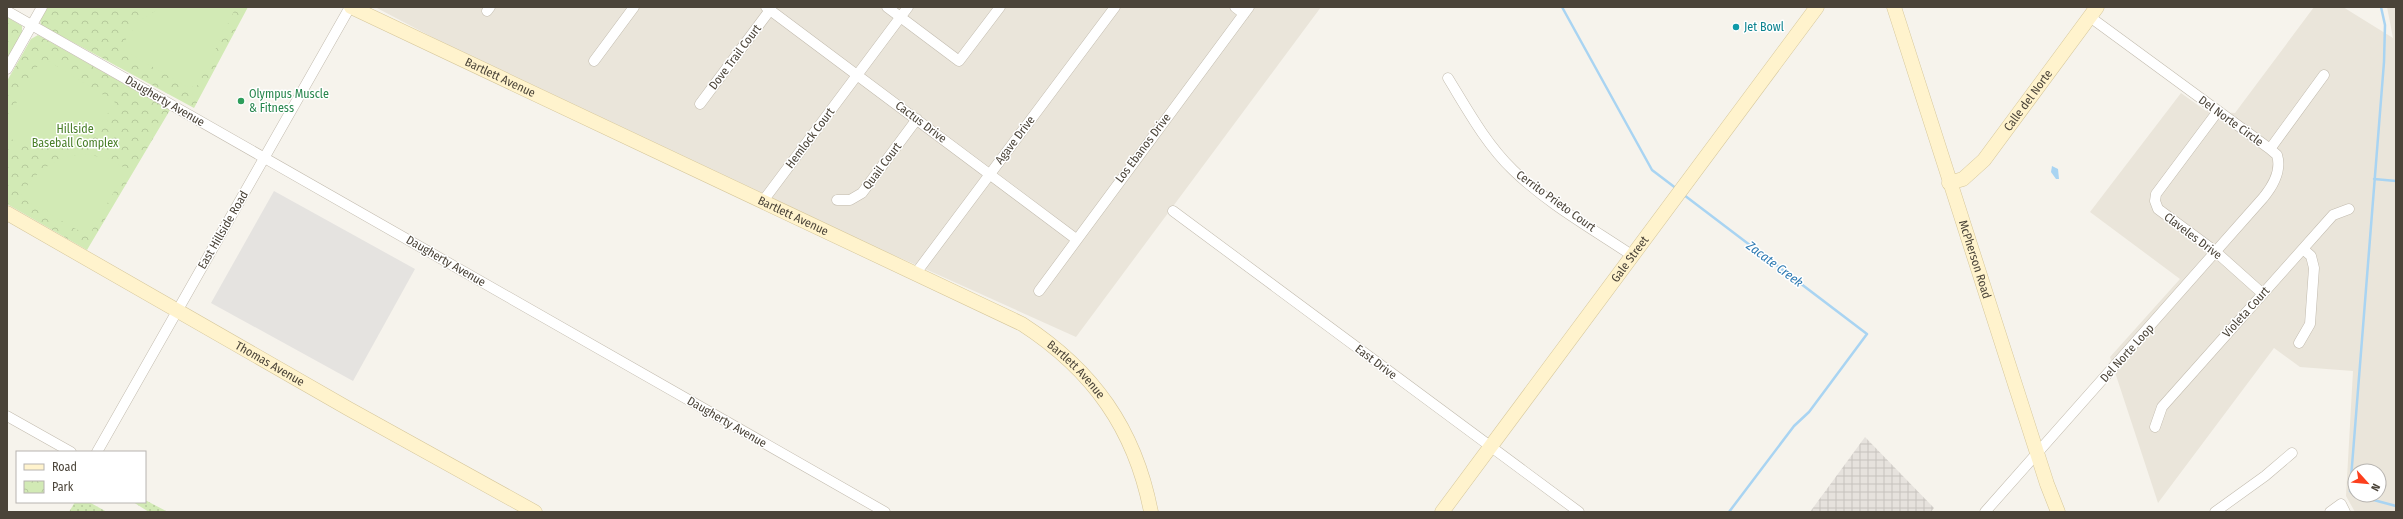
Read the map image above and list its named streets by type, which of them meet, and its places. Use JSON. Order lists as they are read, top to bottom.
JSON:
{
  "streets": {
    "main road": [
      "Bartlett Avenue",
      "Calle del Norte",
      "Gale Street",
      "McPherson Road",
      "Thomas Avenue"
    ],
    "street": [
      "Dove Trail Court",
      "Daugherty Avenue",
      "Del Norte Circle",
      "Cactus Drive",
      "Hemlock Court",
      "Agave Drive",
      "Los Ebanos Drive",
      "Quail Court",
      "Cerrito Prieto Court",
      "East Hillside Road",
      "Claveles Drive",
      "Violeta Court",
      "Del Norte Loop",
      "East Drive"
    ]
  },
  "crossings": [
    ["Dove Trail Court", "Cactus Drive"],
    ["Bartlett Avenue", "Hemlock Court"],
    ["Bartlett Avenue", "Agave Drive"],
    ["Bartlett Avenue", "East Hillside Road"],
    ["Daugherty Avenue", "East Hillside Road"],
    ["Calle del Norte", "Del Norte Circle"],
    ["Calle del Norte", "McPherson Road"],
    ["Del Norte Circle", "Claveles Drive"],
    ["Del Norte Circle", "Del Norte Loop"],
    ["Cactus Drive", "Hemlock Court"],
    ["Cactus Drive", "Agave Drive"],
    ["Cactus Drive", "Los Ebanos Drive"],
    ["Cactus Drive", "Quail Court"],
    ["Cerrito Prieto Court", "Gale Street"],
    ["East Hillside Road", "Thomas Avenue"],
    ["Claveles Drive", "Violeta Court"],
    ["Claveles Drive", "Del Norte Loop"],
    ["Gale Street", "East Drive"],
    ["McPherson Road", "Del Norte Loop"]
  ],
  "water": ["Zacate Creek"],
  "parks": ["Hillside Baseball Complex"],
  "places": ["Jet Bowl", "Olympus Muscle & Fitness"],
  "legend": ["Road", "Park"],
  "north": "bottom right"
}
